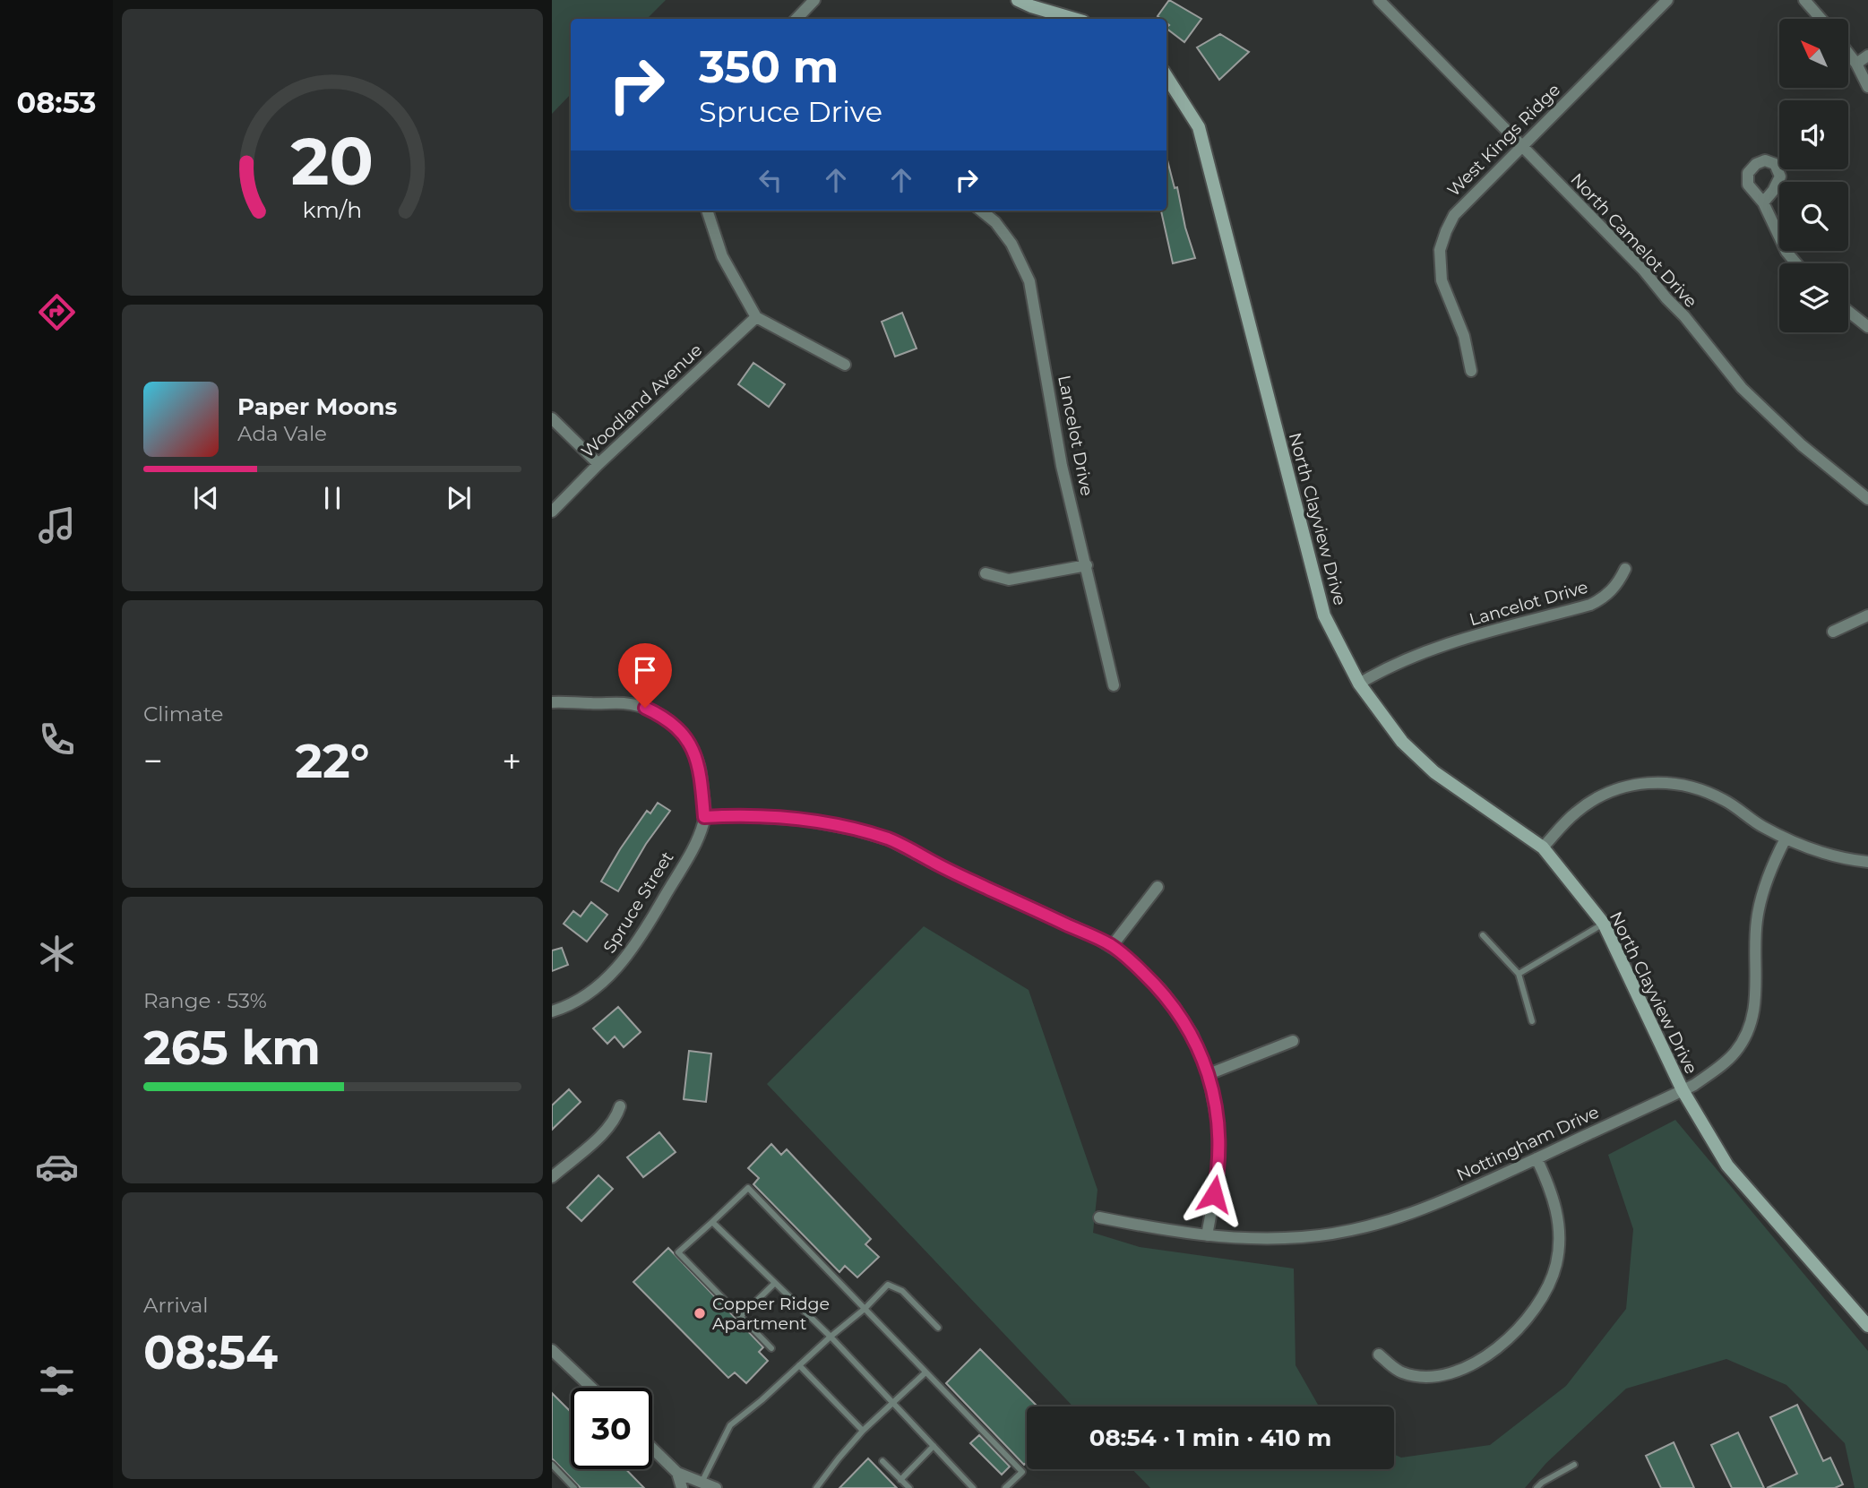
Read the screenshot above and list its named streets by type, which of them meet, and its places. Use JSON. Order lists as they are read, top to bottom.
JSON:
{
  "streets": {
    "street": [
      "West Kings Ridge",
      "North Camelot Drive",
      "Woodland Avenue",
      "Lancelot Drive",
      "North Clayview Drive",
      "Spruce Street",
      "Nottingham Drive"
    ]
  },
  "crossings": [
    ["West Kings Ridge", "North Camelot Drive"],
    ["Lancelot Drive", "North Clayview Drive"],
    ["North Clayview Drive", "Nottingham Drive"]
  ],
  "places": ["Copper Ridge Apartment"],
  "north": "top left",
  "page": {
    "tabs": "08:53",
    "turn": ["350 m", "Spruce Drive"],
    "song": ["Paper Moons", "Ada Vale"],
    "tile": [
      "Climate",
      ["Range · 53%", "265 km"],
      ["Arrival", "08:54"]
    ],
    "heat": ["−", "22°", "+"],
    "limit": "30",
    "trip": "08:54 · 1 min · 410 m",
    "gauge": ["20", "km/h"]
  }
}
